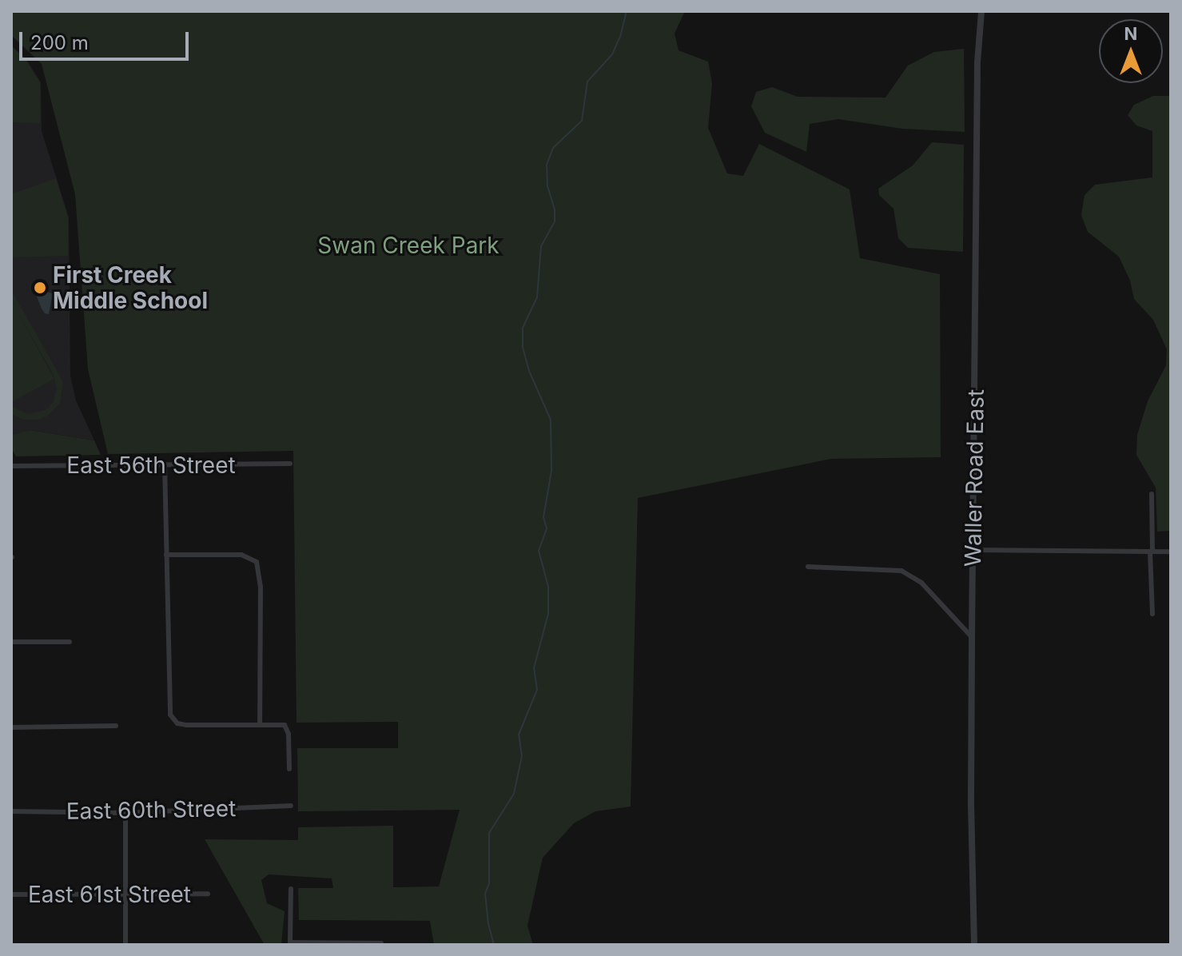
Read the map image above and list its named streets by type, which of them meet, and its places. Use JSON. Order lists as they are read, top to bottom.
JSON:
{
  "streets": {
    "street": [
      "East 56th Street",
      "Waller Road East",
      "East 60th Street",
      "East 61st Street"
    ]
  },
  "parks": ["Swan Creek Park"],
  "places": ["First Creek Middle School"],
  "scale_bar": "200 m",
  "north": "top"
}
